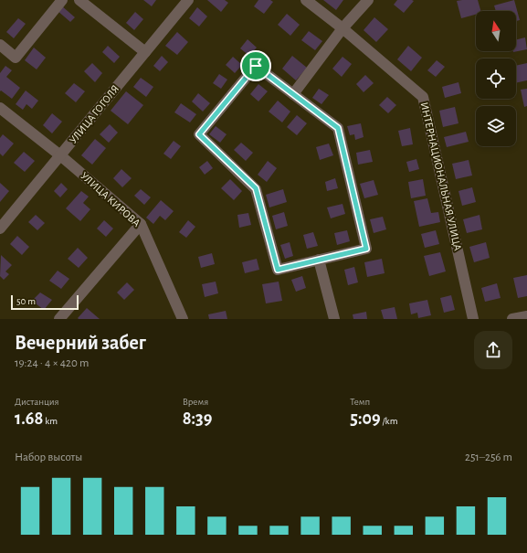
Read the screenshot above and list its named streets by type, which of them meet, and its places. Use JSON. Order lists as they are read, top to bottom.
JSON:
{
  "streets": {
    "street": ["УЛИЦА ГОГОЛЯ", "ИНТЕРНАЦИОНАЛЬНАЯ УЛИЦА", "УЛИЦА КИРОВА"]
  },
  "crossings": [
    ["УЛИЦА ГОГОЛЯ", "УЛИЦА КИРОВА"]
  ],
  "scale_bar": "50 m",
  "north": "top",
  "page": {
    "scale": "50 m",
    "heading": ["Вечерний забег", "19:24 · 4 × 420 m"],
    "stats": [
      ["Дистанция", "1.68 km"],
      ["Время", "8:39"],
      ["Темп", "5:09 /km"]
    ],
    "chart": ["Набор высоты", "251–256 m"]
  }
}
